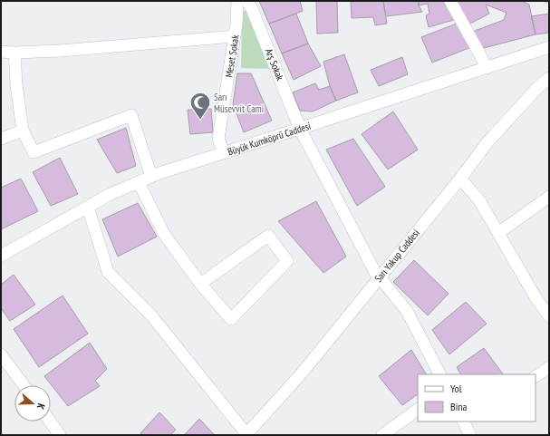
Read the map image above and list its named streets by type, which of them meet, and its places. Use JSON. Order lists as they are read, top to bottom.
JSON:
{
  "streets": {
    "street": [
      "Meset Sokak",
      "Arş Sokak",
      "Büyük Kumköprü Caddesi",
      "Sarı Yakup Caddesi"
    ]
  },
  "crossings": [
    ["Meset Sokak", "Büyük Kumköprü Caddesi"],
    ["Arş Sokak", "Büyük Kumköprü Caddesi"],
    ["Arş Sokak", "Sarı Yakup Caddesi"]
  ],
  "places": {
    "mosque": ["Sarı Müsevvit Cami"]
  },
  "legend": ["Yol", "Bina"],
  "north": "right"
}
